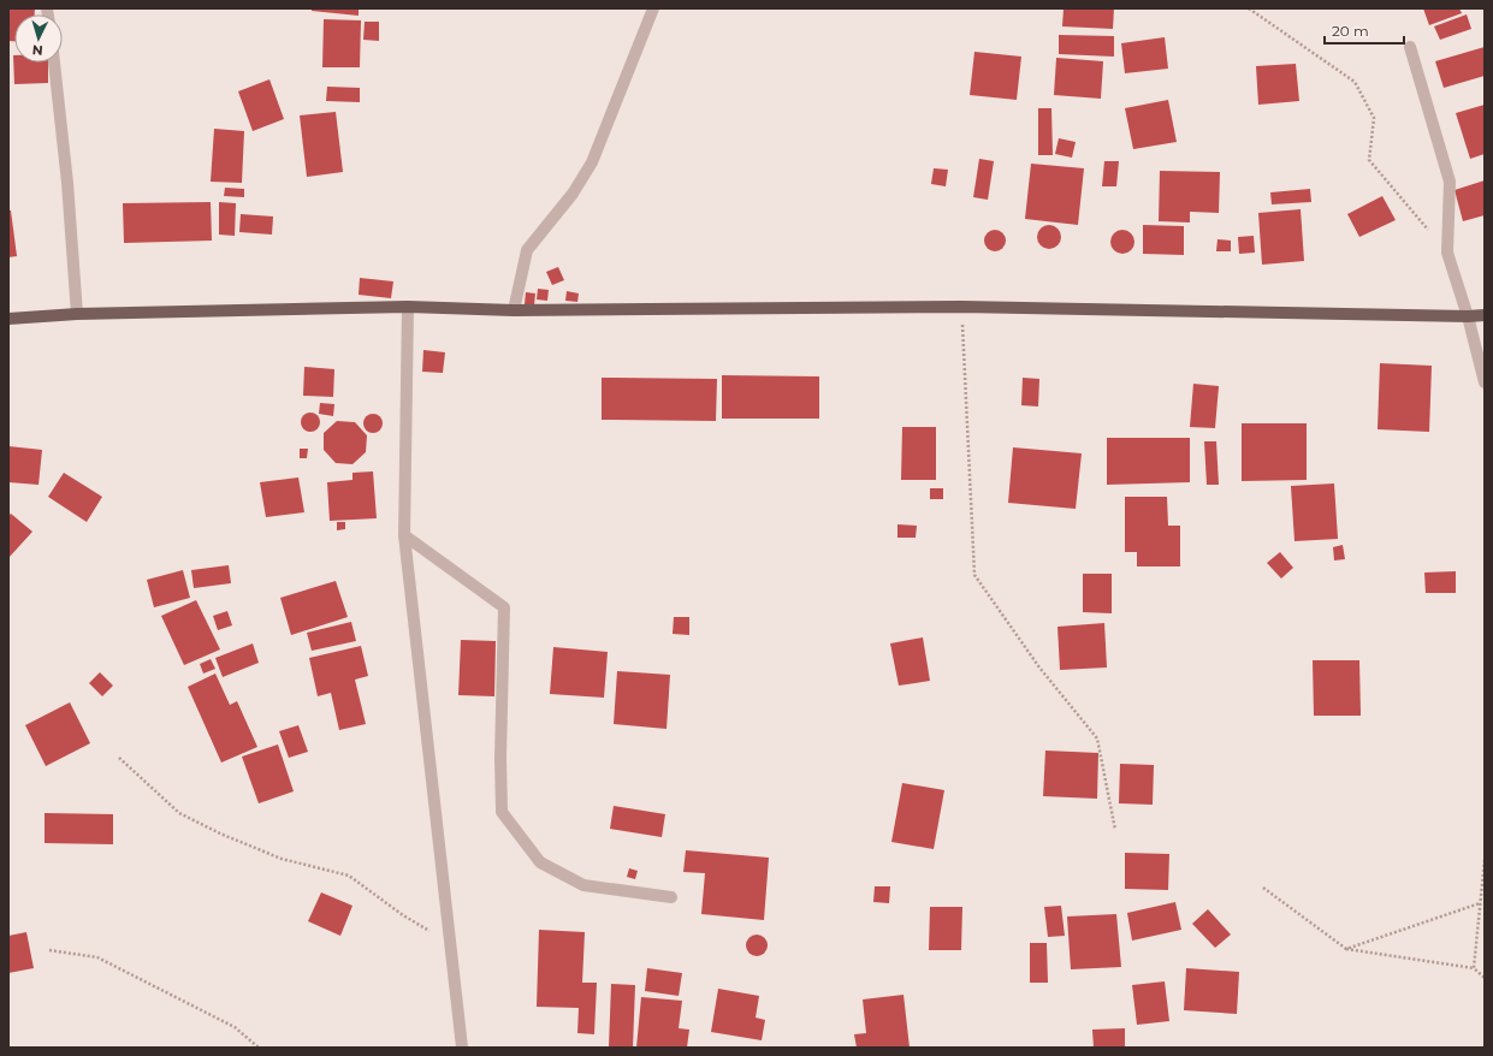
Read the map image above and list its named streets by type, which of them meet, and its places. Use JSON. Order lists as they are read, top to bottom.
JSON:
{
  "scale_bar": "20 m",
  "north": "bottom"
}
